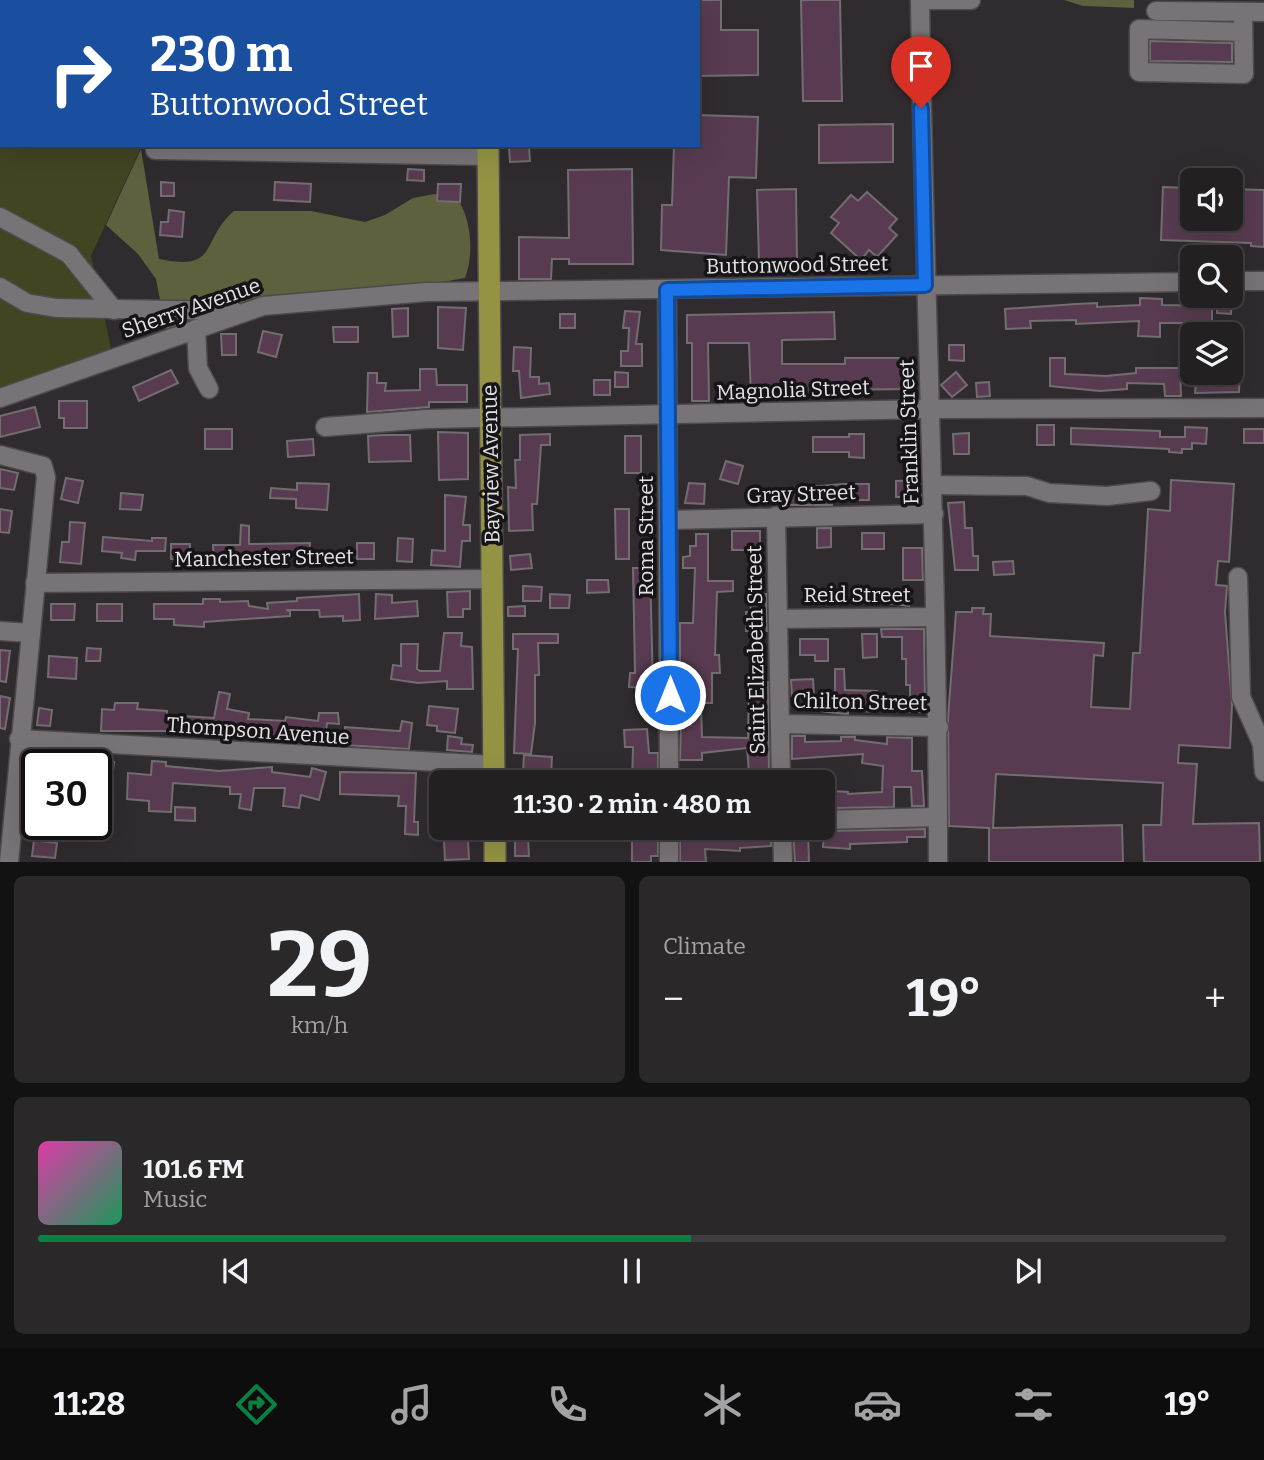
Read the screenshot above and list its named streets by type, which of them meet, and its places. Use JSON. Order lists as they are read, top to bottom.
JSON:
{
  "streets": {
    "main road": ["Bayview Avenue"],
    "street": [
      "Buttonwood Street",
      "Sherry Avenue",
      "Magnolia Street",
      "Franklin Street",
      "Gray Street",
      "Roma Street",
      "Manchester Street",
      "Reid Street",
      "Saint Elizabeth Street",
      "Chilton Street",
      "Thompson Avenue"
    ]
  },
  "crossings": [
    ["Buttonwood Street", "Sherry Avenue"],
    ["Buttonwood Street", "Franklin Street"],
    ["Buttonwood Street", "Bayview Avenue"],
    ["Buttonwood Street", "Roma Street"],
    ["Sherry Avenue", "Bayview Avenue"],
    ["Magnolia Street", "Franklin Street"],
    ["Magnolia Street", "Bayview Avenue"],
    ["Magnolia Street", "Roma Street"],
    ["Franklin Street", "Gray Street"],
    ["Franklin Street", "Reid Street"],
    ["Franklin Street", "Chilton Street"],
    ["Bayview Avenue", "Manchester Street"],
    ["Gray Street", "Roma Street"],
    ["Gray Street", "Saint Elizabeth Street"],
    ["Reid Street", "Saint Elizabeth Street"],
    ["Saint Elizabeth Street", "Chilton Street"]
  ],
  "page": {
    "turn": ["230 m", "Buttonwood Street"],
    "limit": "30",
    "trip": "11:30 · 2 min · 480 m",
    "tile": [
      ["29", "km/h"],
      "Climate"
    ],
    "heat": ["−", "19°", "+"],
    "song": ["101.6 FM", "Music"],
    "tabs": ["11:28", "19°"]
  }
}
